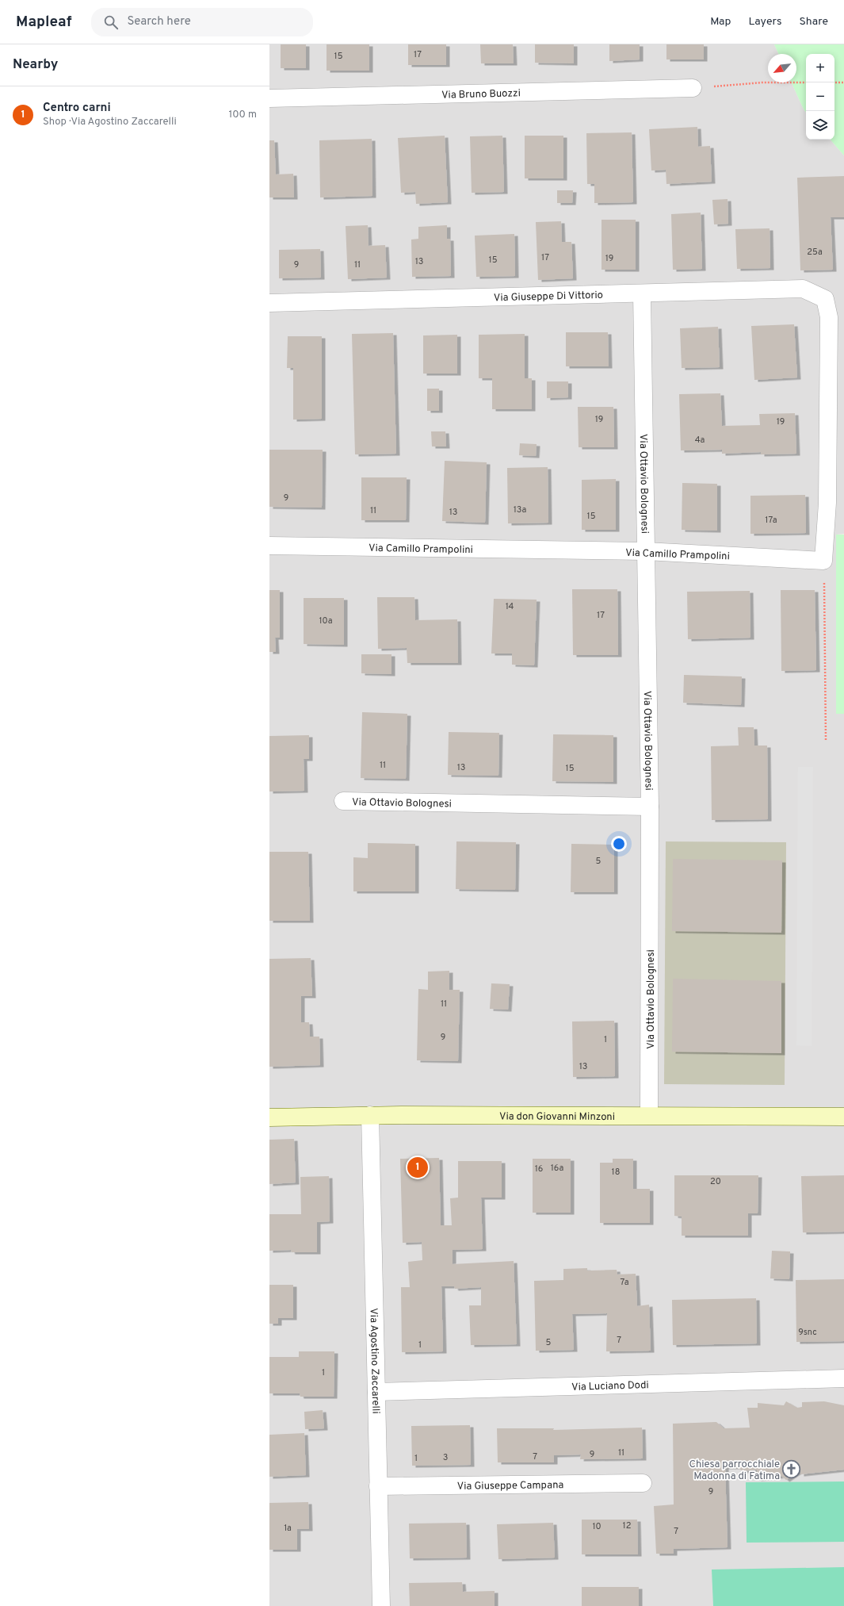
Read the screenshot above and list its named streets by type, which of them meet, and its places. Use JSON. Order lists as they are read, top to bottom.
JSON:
{
  "streets": {
    "street": [
      "Via Bruno Buozzi",
      "Via Giuseppe Di Vittorio",
      "Via Ottavio Bolognesi",
      "Via Camillo Prampolini",
      "Via don Giovanni Minzoni",
      "Via Agostino Zaccarelli",
      "Via Luciano Dodi",
      "Via Giuseppe Campana"
    ]
  },
  "crossings": [
    ["Via Giuseppe Di Vittorio", "Via Ottavio Bolognesi"],
    ["Via Giuseppe Di Vittorio", "Via Camillo Prampolini"],
    ["Via Ottavio Bolognesi", "Via Camillo Prampolini"],
    ["Via Ottavio Bolognesi", "Via don Giovanni Minzoni"],
    ["Via don Giovanni Minzoni", "Via Agostino Zaccarelli"],
    ["Via Agostino Zaccarelli", "Via Luciano Dodi"],
    ["Via Agostino Zaccarelli", "Via Giuseppe Campana"]
  ],
  "places": {
    "church": ["Chiesa parrocchiale Madonna di Fatima"]
  },
  "house_numbers": [
    "17",
    "15",
    "25a",
    "17",
    "19",
    "15",
    "13",
    "9",
    "11",
    "19",
    "19",
    "4a",
    "9",
    "13a",
    "11",
    "13",
    "15",
    "17a",
    "14",
    "17",
    "10a",
    "11",
    "13",
    "15",
    "5",
    "11",
    "9",
    "1",
    "13",
    "16a",
    "16",
    "18",
    "20",
    "7a",
    "9snc",
    "7",
    "5",
    "1",
    "1",
    "11",
    "9",
    "7",
    "3",
    "1",
    "9",
    "12",
    "10",
    "1a",
    "7"
  ],
  "north": "bottom left",
  "page": {
    "header": "Mapleaf",
    "search": "Search here",
    "nav": ["Map", "Layers", "Share"],
    "heading": "Nearby",
    "map_buttons": ["+", "−"],
    "list": [
      {
        "mark": "1",
        "name": "Centro carni",
        "note": "Shop · Via Agostino Zaccarelli",
        "value": "100 m"
      }
    ],
    "pins": "1"
  }
}
